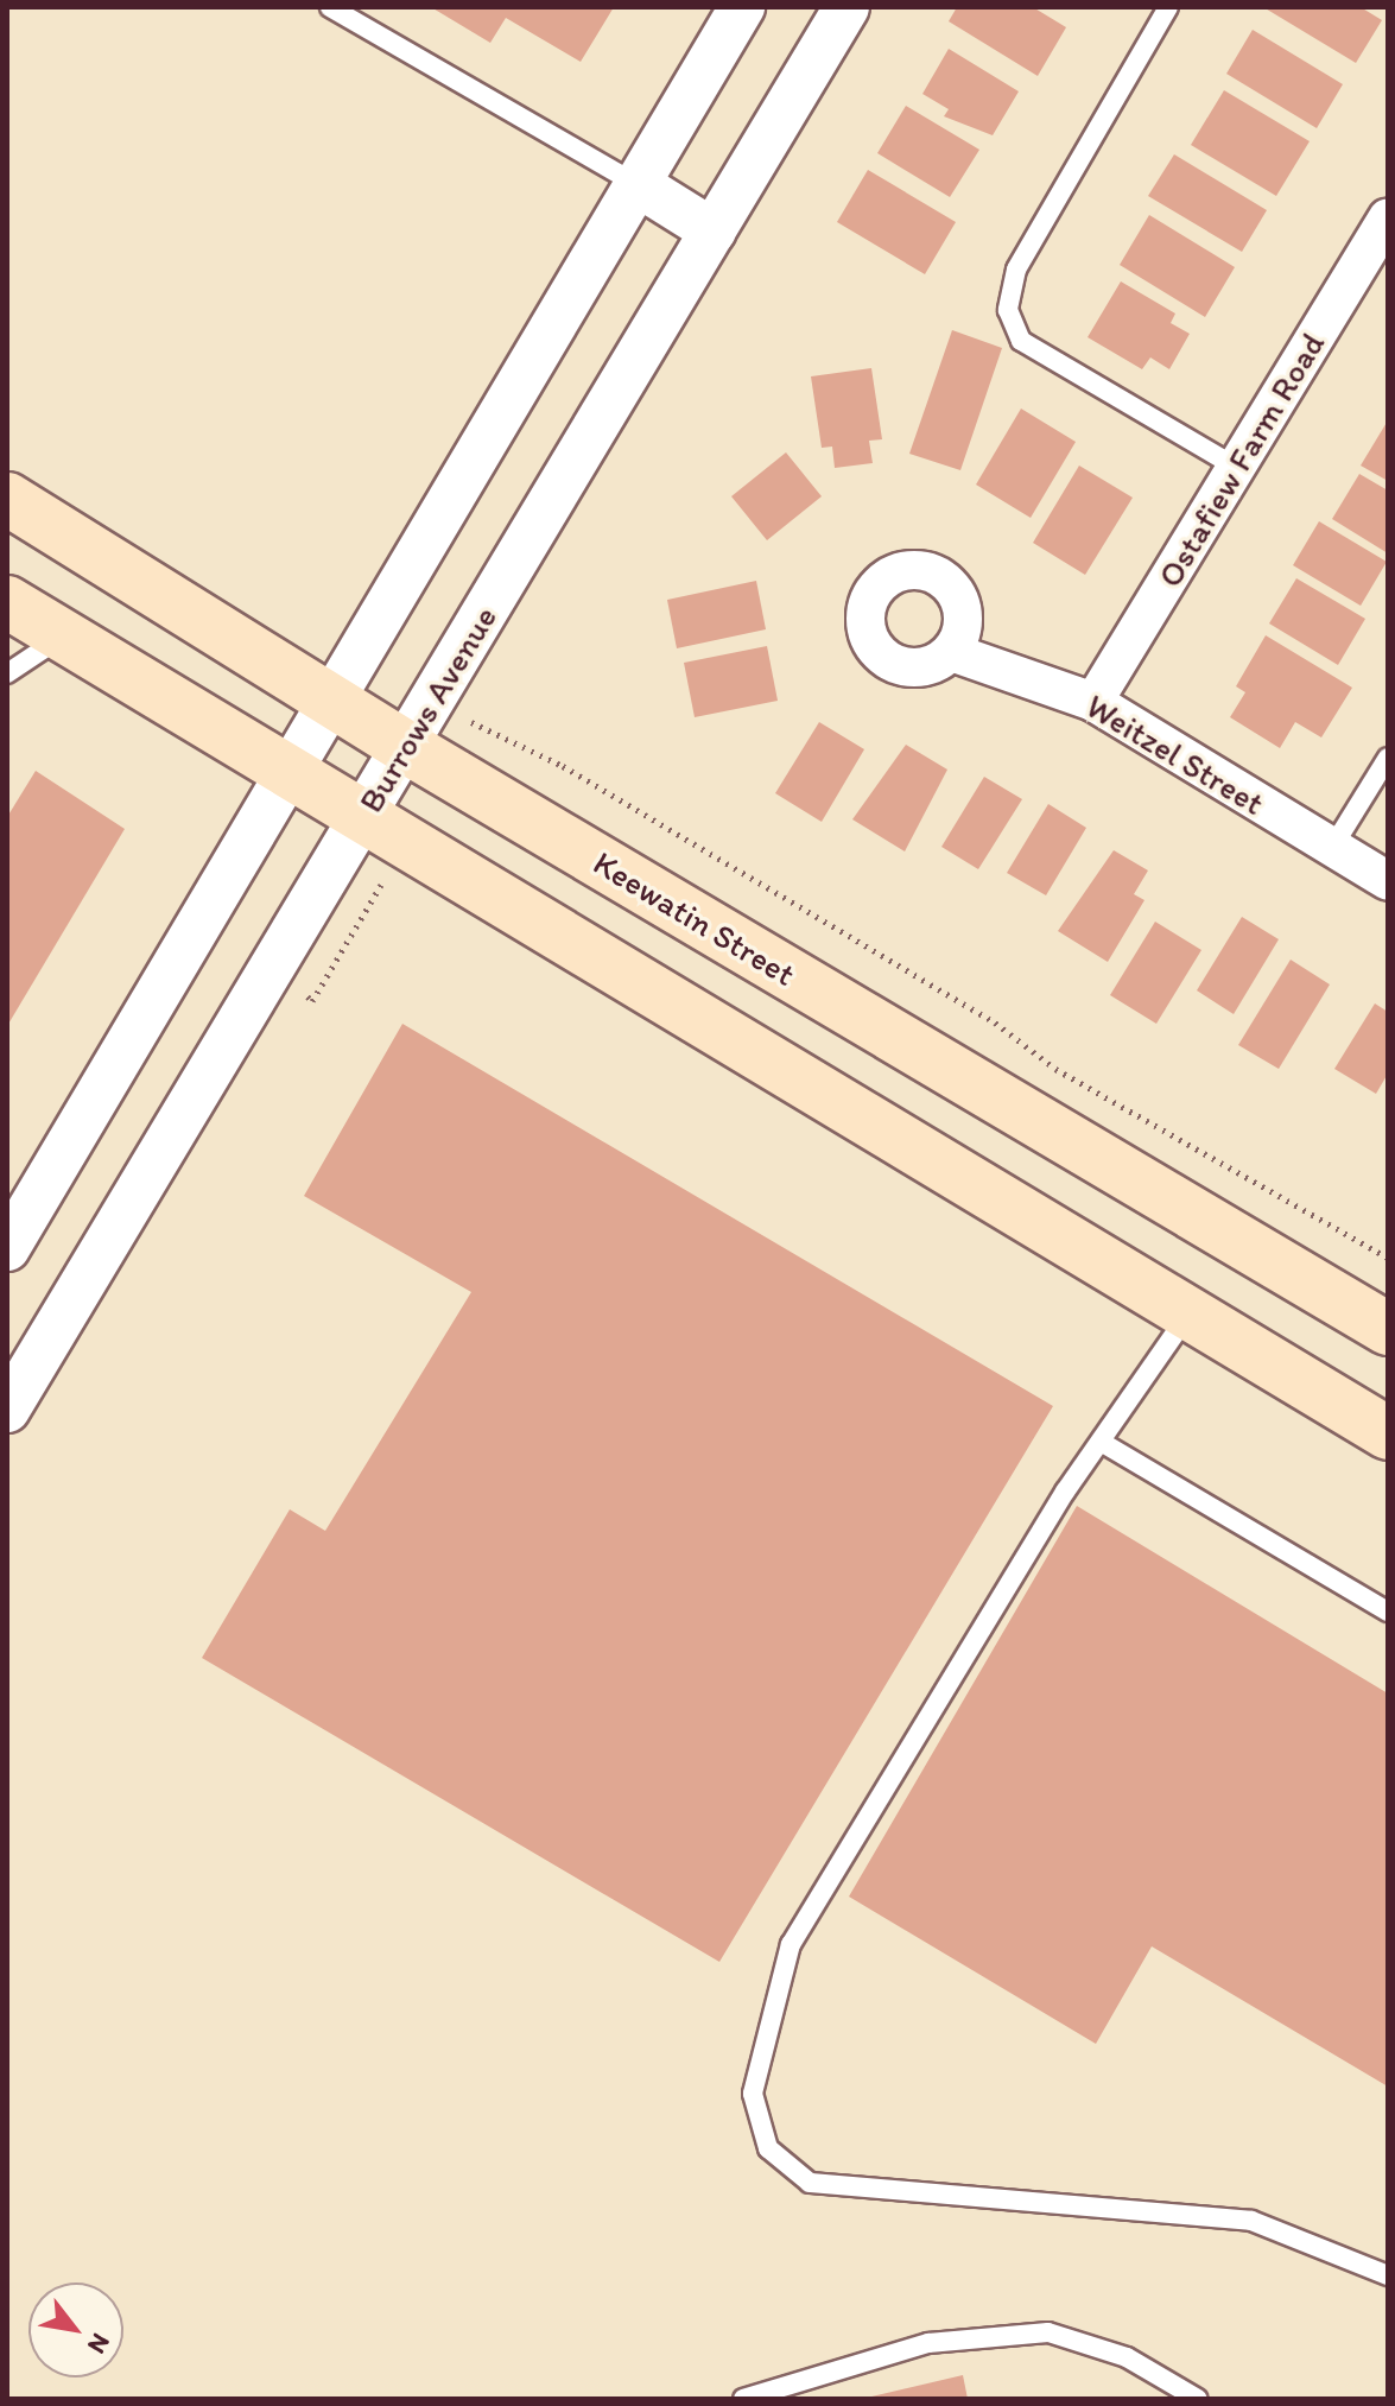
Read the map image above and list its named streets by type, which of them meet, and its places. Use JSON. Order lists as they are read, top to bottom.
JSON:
{
  "streets": {
    "main road": ["Keewatin Street"],
    "street": ["Ostafiew Farm Road", "Burrows Avenue", "Weitzel Street"]
  },
  "crossings": [
    ["Ostafiew Farm Road", "Weitzel Street"],
    ["Burrows Avenue", "Keewatin Street"]
  ],
  "north": "bottom right"
}
